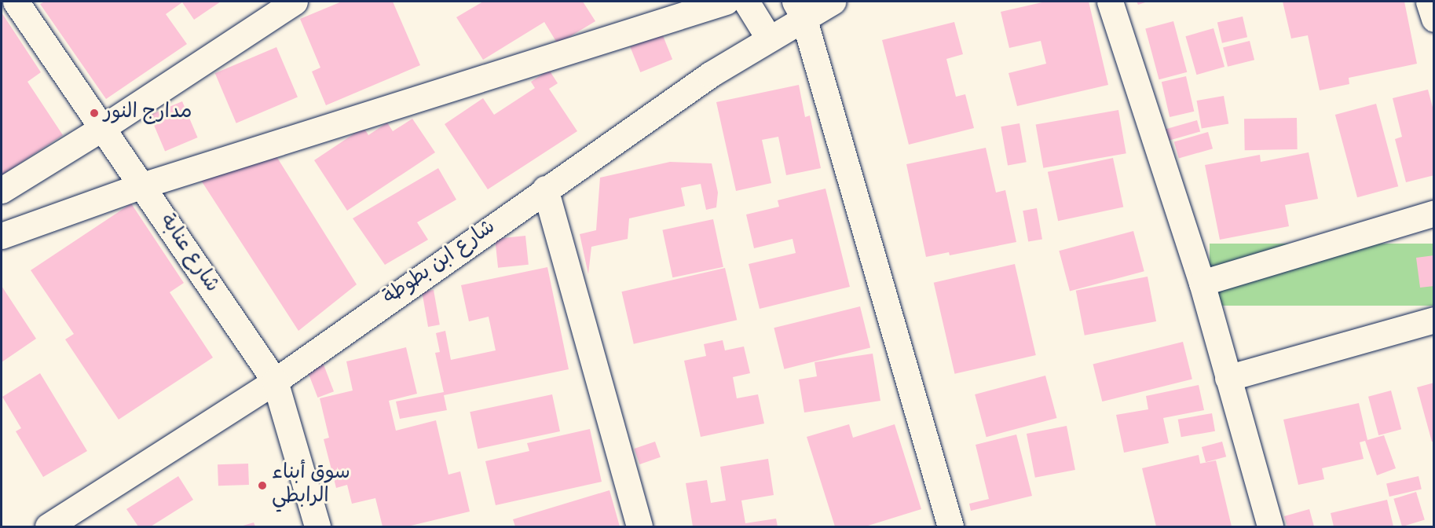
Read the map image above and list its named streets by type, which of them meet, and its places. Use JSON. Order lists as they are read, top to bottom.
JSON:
{
  "streets": {
    "street": ["شارع عنابة", "شارع ابن بطوطة"]
  },
  "crossings": [
    ["شارع عنابة", "شارع ابن بطوطة"]
  ],
  "places": ["مدارج النور", "سوق أبناء الرابطي"]
}
